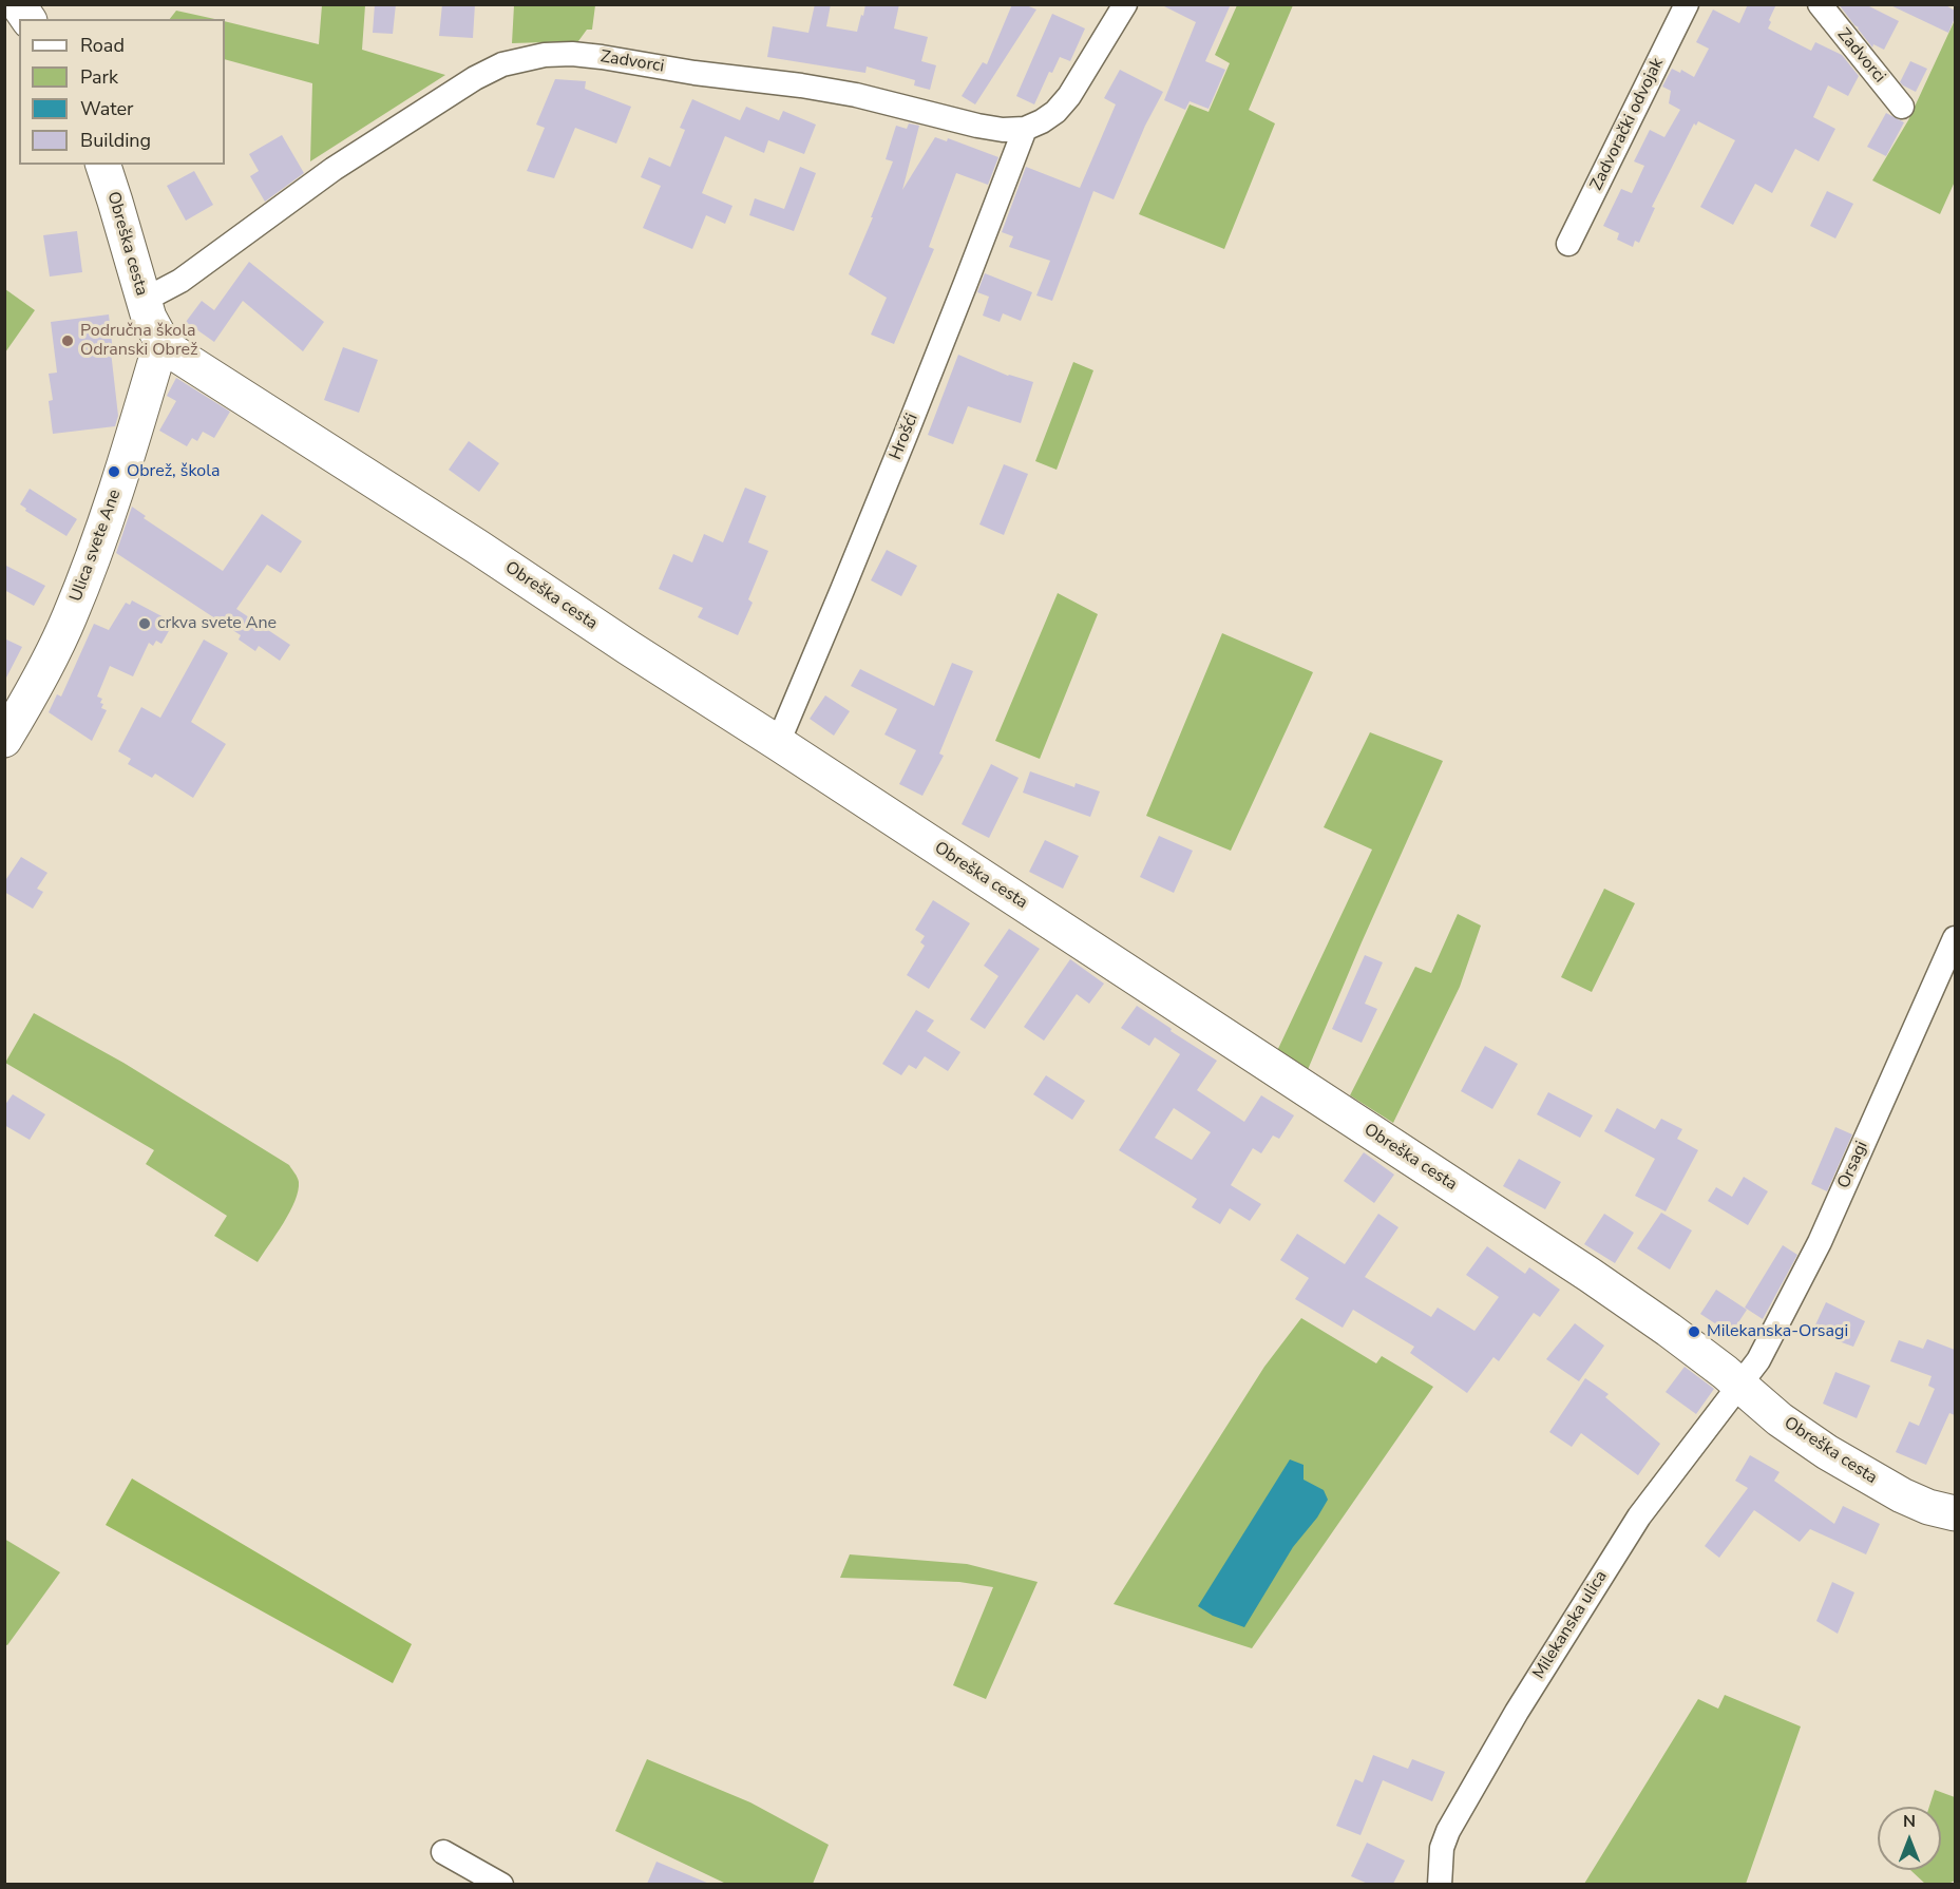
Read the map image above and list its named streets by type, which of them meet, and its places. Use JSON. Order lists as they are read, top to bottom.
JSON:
{
  "streets": {
    "main road": ["Obreška cesta", "Ulica svete Ane"],
    "street": [
      "Zadvorci",
      "Zadvorački odvojak",
      "Hrošći",
      "Orsagi",
      "Milekanska ulica"
    ]
  },
  "crossings": [
    ["Zadvorci", "Obreška cesta"],
    ["Zadvorci", "Hrošći"],
    ["Obreška cesta", "Hrošći"],
    ["Obreška cesta", "Ulica svete Ane"],
    ["Obreška cesta", "Orsagi"],
    ["Obreška cesta", "Milekanska ulica"],
    ["Orsagi", "Milekanska ulica"]
  ],
  "places": [
    "Područna škola Odranski Obrež",
    "Obrež, škola",
    "crkva svete Ane",
    "Milekanska-Orsagi"
  ],
  "legend": [
    "Road",
    "Park",
    "Water",
    "Building"
  ],
  "north": "top"
}
